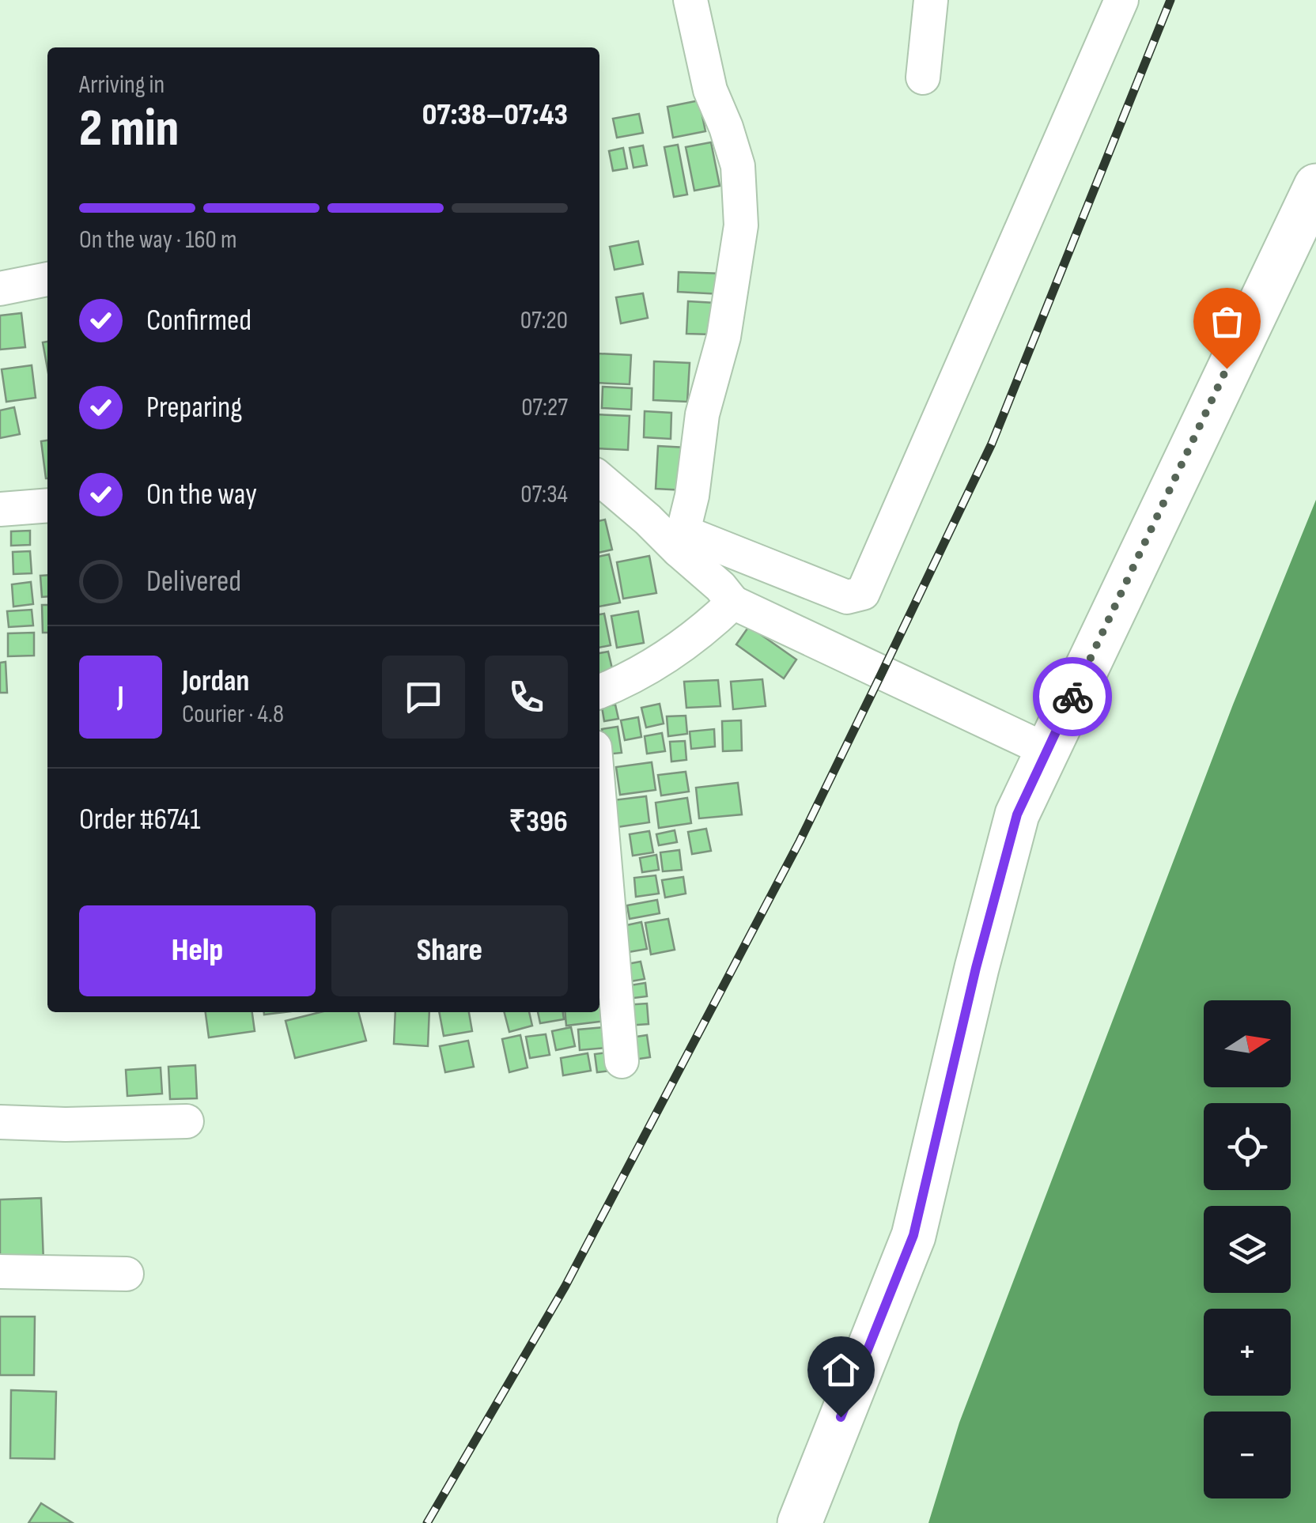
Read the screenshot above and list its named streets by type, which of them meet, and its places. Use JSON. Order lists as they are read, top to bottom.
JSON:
{
  "north": "right",
  "page": {
    "heading": ["2 min", "Arriving in", "07:38–07:43"],
    "panel": [
      "Jordan",
      "Courier · 4.8",
      "Order #6741",
      "₹396"
    ],
    "bar": "On the way · 160 m",
    "list": [
      ["Confirmed", "07:20"],
      ["Preparing", "07:27"],
      ["On the way", "07:34"],
      "Delivered"
    ],
    "round": "J",
    "buttons": ["Help", "Share"],
    "map_buttons": ["+", "−"]
  }
}
